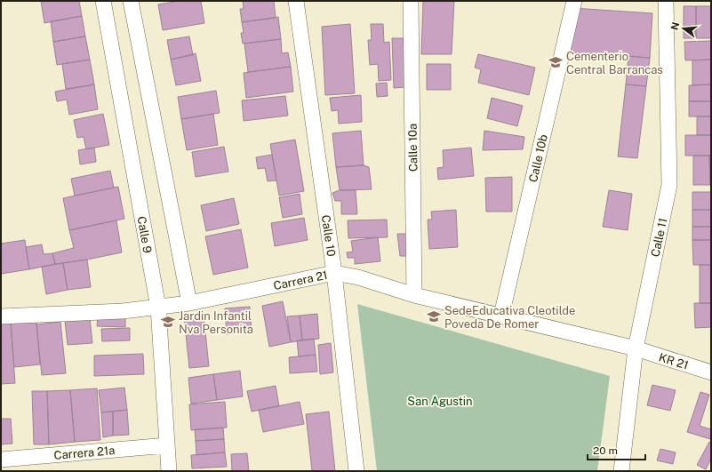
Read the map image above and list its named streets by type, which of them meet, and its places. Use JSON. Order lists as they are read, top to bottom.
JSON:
{
  "streets": {
    "street": [
      "Calle 10a",
      "Calle 10b",
      "Calle 9",
      "Calle 10",
      "Calle 11",
      "Carrera 21",
      "KR 21",
      "Carrera 21a"
    ]
  },
  "crossings": [
    ["Calle 10a", "Carrera 21"],
    ["Calle 10b", "Carrera 21"],
    ["Calle 9", "Carrera 21"],
    ["Calle 9", "Carrera 21a"],
    ["Calle 10", "Carrera 21"],
    ["Calle 11", "Carrera 21"],
    ["Calle 11", "KR 21"],
    ["Carrera 21", "KR 21"]
  ],
  "parks": ["San Agustin"],
  "places": {
    "school or university": ["Cementerio Central Barrancas", "SedeEducativa Cleotilde Poveda De Romer", "Jardin Infantil Nva Personita"]
  },
  "scale_bar": "20 m",
  "north": "left"
}
